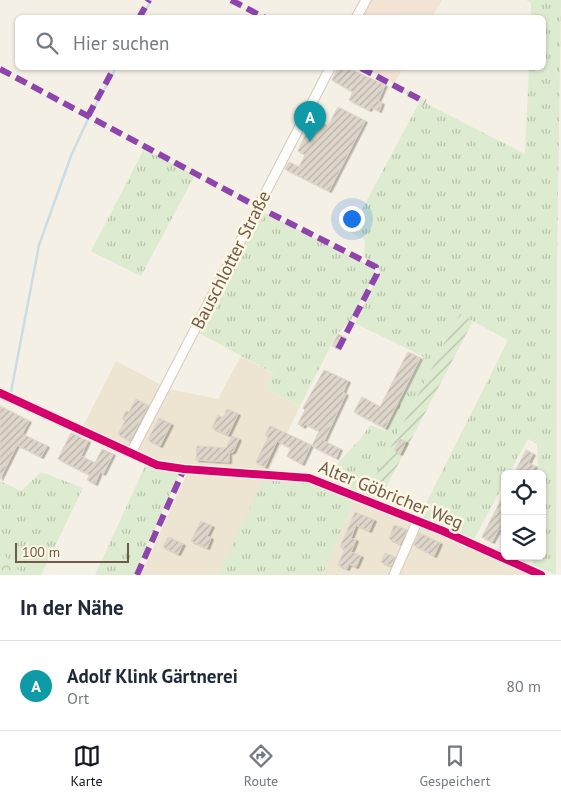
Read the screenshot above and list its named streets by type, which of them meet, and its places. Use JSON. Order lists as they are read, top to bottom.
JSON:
{
  "streets": {
    "street": ["Bauschlotter Straße", "Alter Göbricher Weg"]
  },
  "crossings": [
    ["Bauschlotter Straße", "Alter Göbricher Weg"]
  ],
  "scale_bar": "100 m",
  "page": {
    "search": "Hier suchen",
    "pins": "A",
    "scale": "100 m",
    "heading": "In der Nähe",
    "list": [
      {
        "mark": "A",
        "name": "Adolf Klink Gärtnerei",
        "note": "Ort",
        "value": "80 m"
      }
    ],
    "nav": ["Karte", "Route", "Gespeichert"]
  }
}
